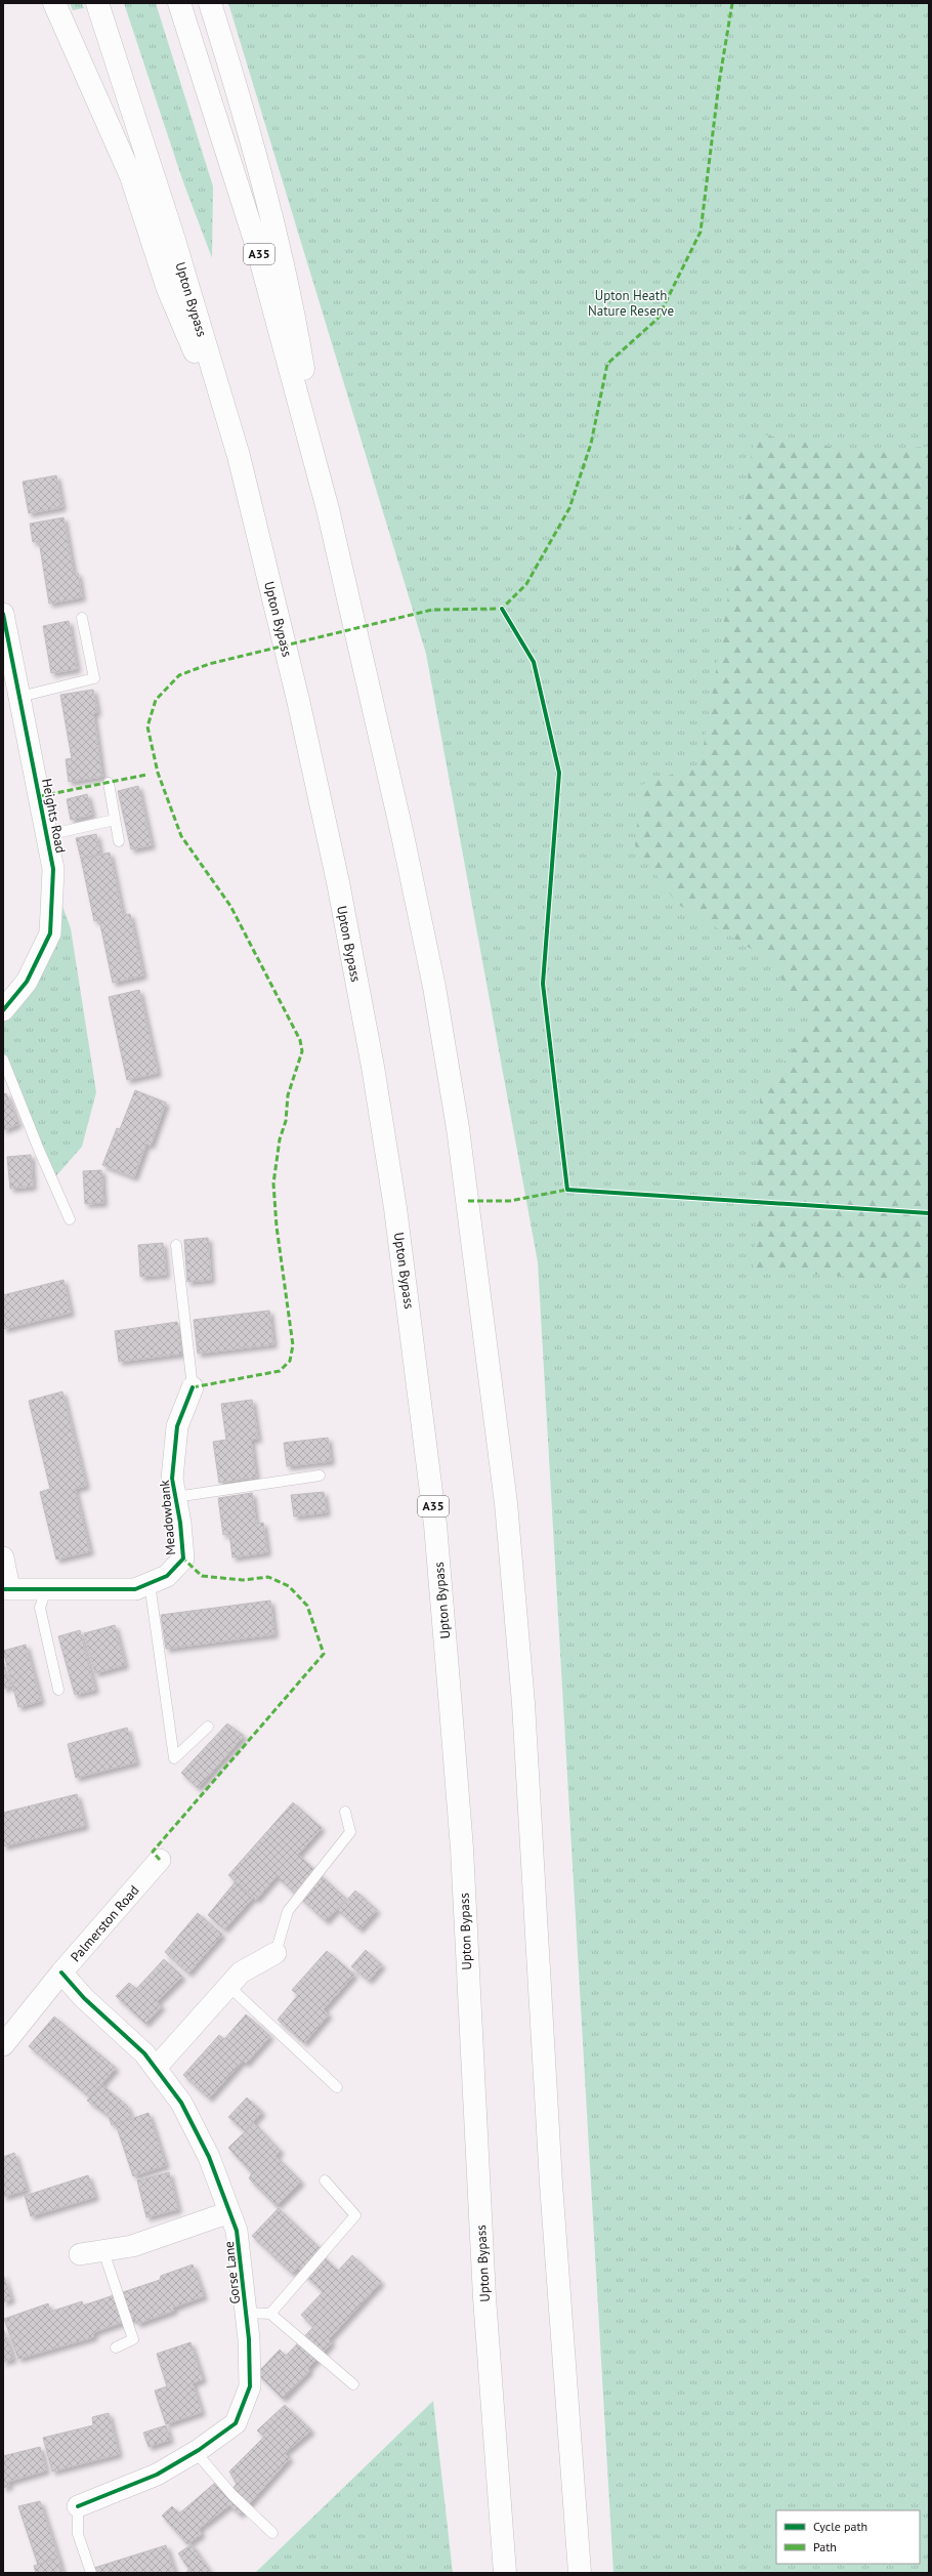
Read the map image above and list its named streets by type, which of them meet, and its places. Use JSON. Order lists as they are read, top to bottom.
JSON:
{
  "streets": {
    "highway": ["A35", "Upton Bypass"],
    "street": [
      "Heights Road",
      "Meadowbank",
      "Palmerston Road",
      "Gorse Lane"
    ]
  },
  "crossings": [
    ["A35", "Upton Bypass"],
    ["Palmerston Road", "Gorse Lane"]
  ],
  "parks": ["Upton Heath Nature Reserve"],
  "legend": ["Cycle path", "Path"]
}
